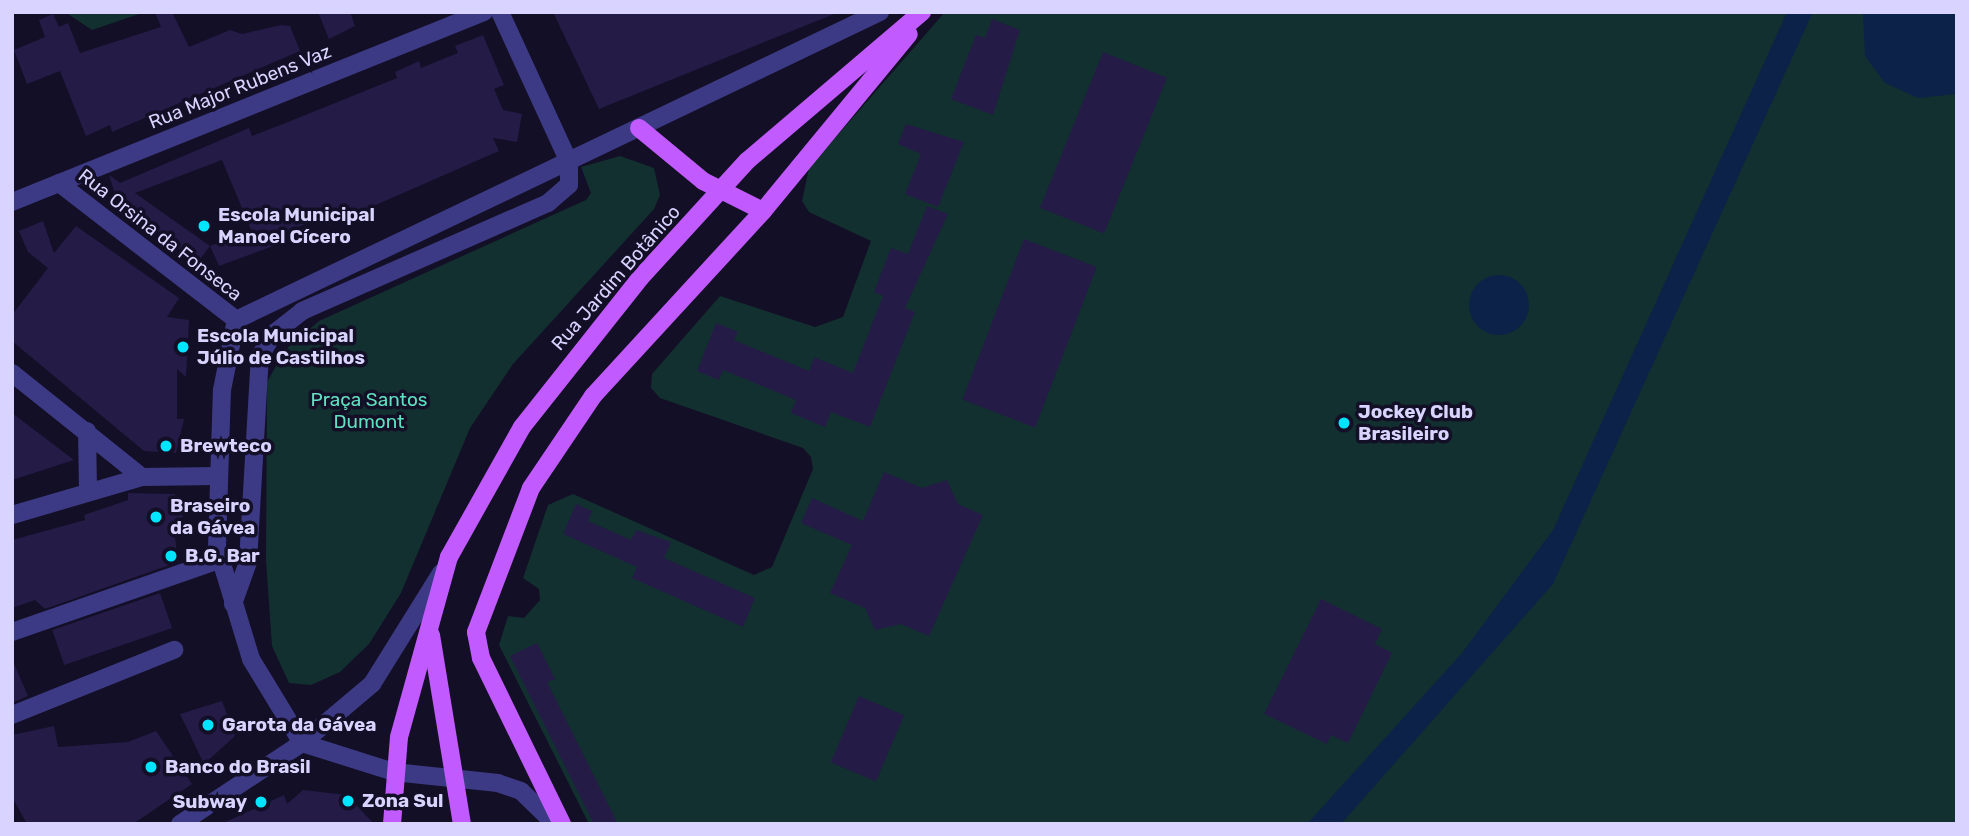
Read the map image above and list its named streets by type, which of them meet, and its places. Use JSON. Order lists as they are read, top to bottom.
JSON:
{
  "streets": {
    "main road": ["Rua Jardim Botânico"],
    "street": ["Rua Major Rubens Vaz", "Rua Orsina da Fonseca"]
  },
  "crossings": [
    ["Rua Major Rubens Vaz", "Rua Orsina da Fonseca"]
  ],
  "parks": ["Praça Santos Dumont"],
  "places": [
    "Escola Municipal Manoel Cícero",
    "Escola Municipal Júlio de Castilhos",
    "Jockey Club Brasileiro",
    "Brewteco",
    "Braseiro da Gávea",
    "B.G. Bar",
    "Garota da Gávea",
    "Banco do Brasil",
    "Zona Sul",
    "Subway"
  ]
}
